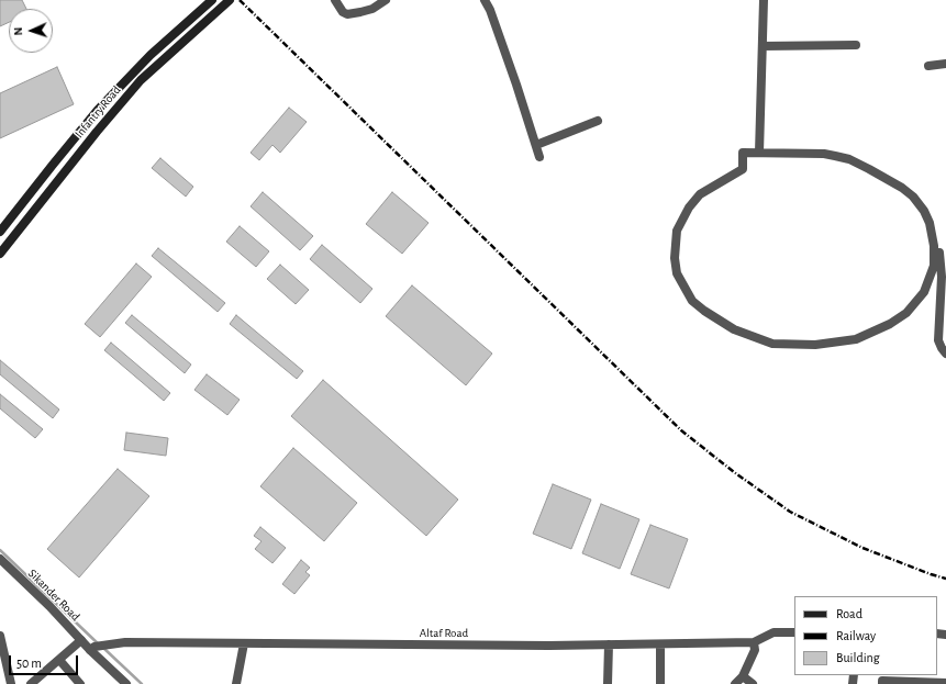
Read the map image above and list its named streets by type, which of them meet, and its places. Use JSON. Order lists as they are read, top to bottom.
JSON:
{
  "streets": {
    "main road": ["Infantry Road"],
    "street": ["Sikander Road", "Altaf Road"]
  },
  "crossings": [
    ["Sikander Road", "Altaf Road"]
  ],
  "legend": ["Road", "Railway", "Building"],
  "scale_bar": "50 m",
  "north": "left"
}
